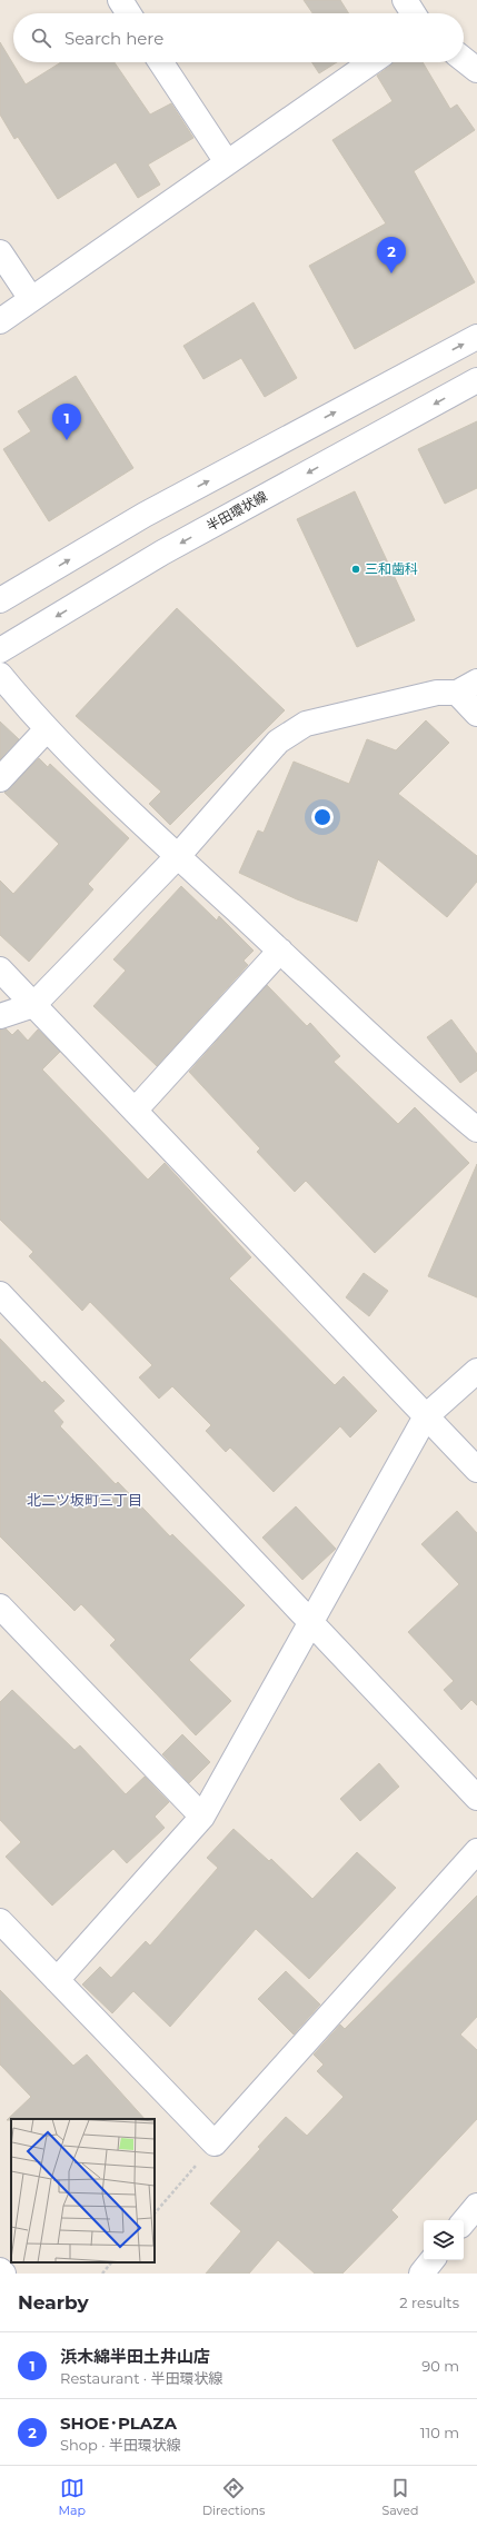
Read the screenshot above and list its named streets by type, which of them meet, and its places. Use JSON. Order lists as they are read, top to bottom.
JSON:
{
  "streets": {
    "street": ["半田環状線"]
  },
  "districts": ["北二ツ坂町三丁目"],
  "places": ["三和歯科"],
  "page": {
    "search": "Search here",
    "pins": ["2", "1"],
    "heading": ["Nearby", "2 results"],
    "list": [
      {
        "mark": "1",
        "name": "浜木綿半田土井山店",
        "note": "Restaurant · 半田環状線",
        "value": "90 m"
      },
      {
        "mark": "2",
        "name": "SHOE･PLAZA",
        "note": "Shop · 半田環状線",
        "value": "110 m"
      }
    ],
    "nav": ["Map", "Directions", "Saved"]
  }
}
